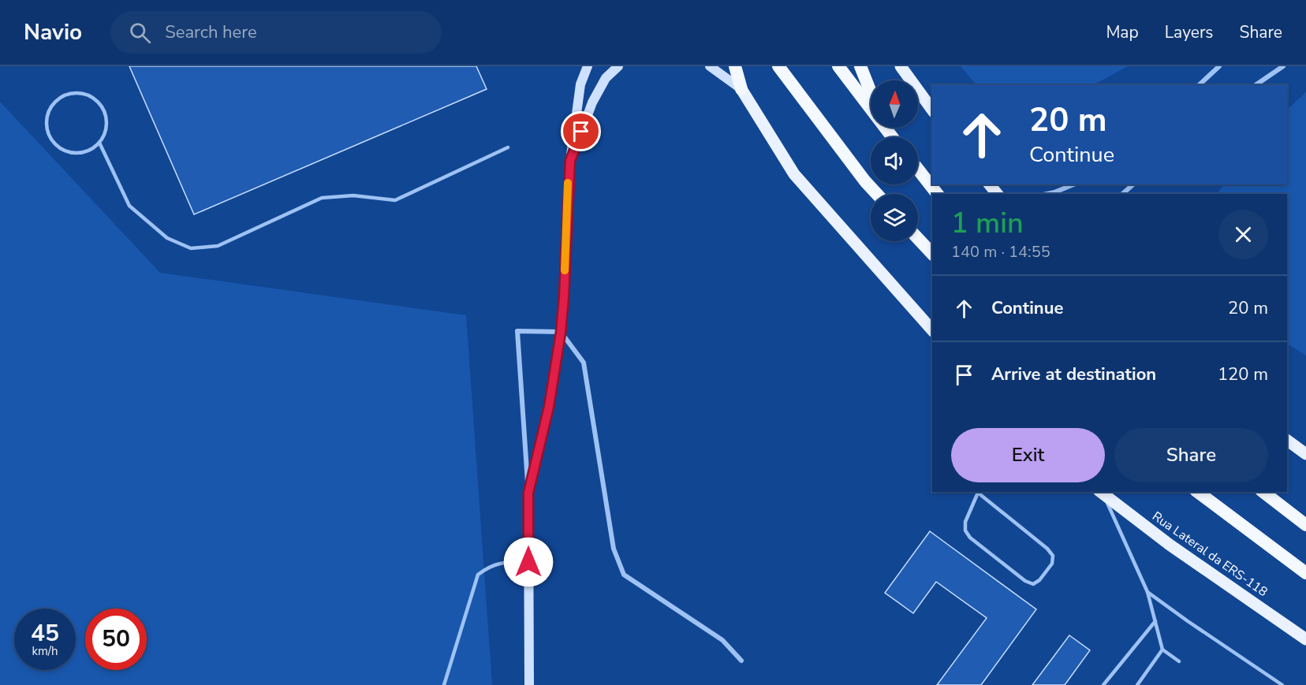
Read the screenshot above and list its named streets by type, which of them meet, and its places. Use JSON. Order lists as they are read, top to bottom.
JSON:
{
  "streets": {
    "main road": ["Rua Lateral da ERS-118"]
  },
  "north": "top",
  "page": {
    "header": "Navio",
    "search": "Search here",
    "nav": ["Map", "Layers", "Share"],
    "turn": ["20 m", "Continue"],
    "heading": ["1 min", "140 m · 14:55"],
    "list": [
      {
        "name": "Continue",
        "value": "20 m"
      },
      {
        "name": "Arrive at destination",
        "value": "120 m"
      }
    ],
    "buttons": ["Exit", "Share"],
    "speed": "45 km/h",
    "limit": "50"
  }
}
